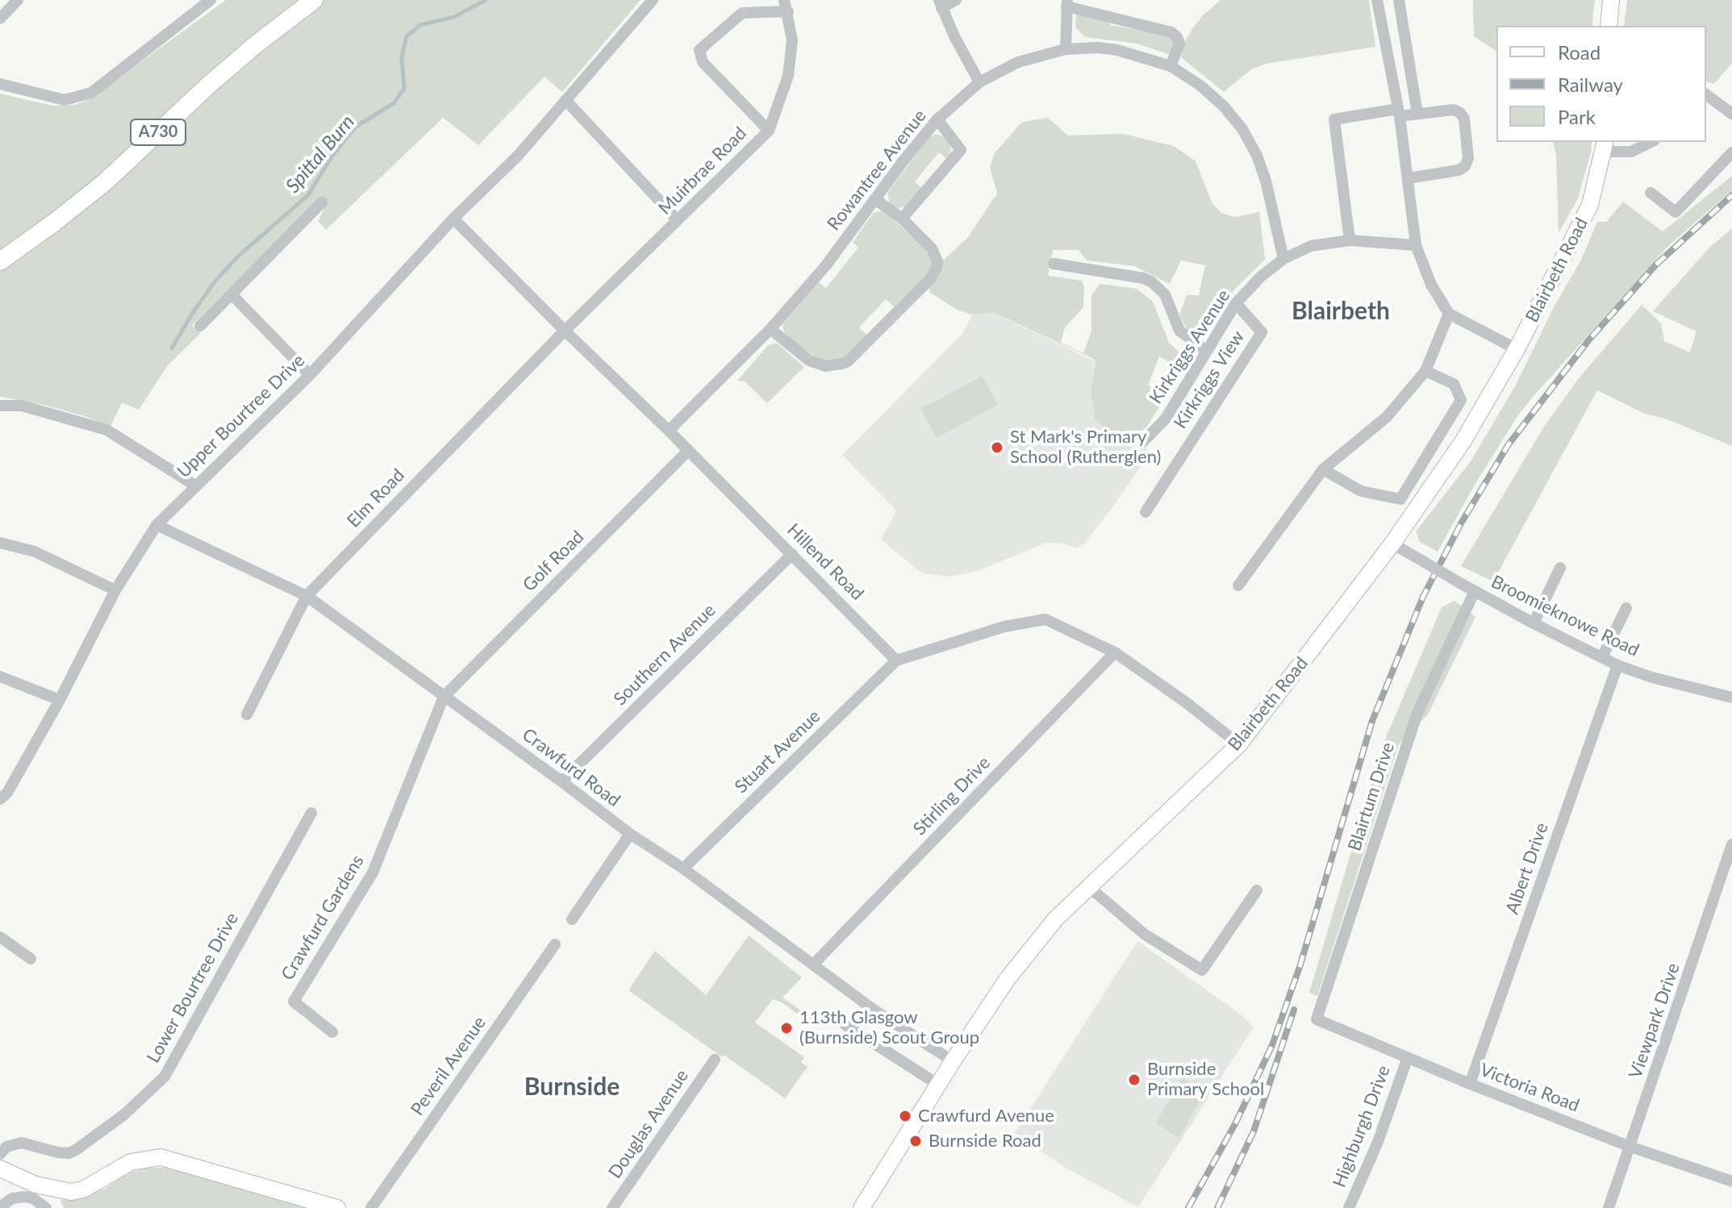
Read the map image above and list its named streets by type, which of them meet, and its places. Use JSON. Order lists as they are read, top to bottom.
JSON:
{
  "streets": {
    "main road": ["A730", "Blairbeth Road"],
    "street": [
      "Rowantree Avenue",
      "Muirbrae Road",
      "Kirkriggs Avenue",
      "Kirkriggs View",
      "Upper Bourtree Drive",
      "Elm Road",
      "Golf Road",
      "Hillend Road",
      "Broomieknowe Road",
      "Southern Avenue",
      "Stuart Avenue",
      "Crawfurd Road",
      "Stirling Drive",
      "Blairtum Drive",
      "Albert Drive",
      "Crawfurd Gardens",
      "Lower Bourtree Drive",
      "Viewpark Drive",
      "Peveril Avenue",
      "Victoria Road",
      "Douglas Avenue",
      "Highburgh Drive"
    ]
  },
  "crossings": [
    ["Rowantree Avenue", "Kirkriggs Avenue"],
    ["Rowantree Avenue", "Hillend Road"],
    ["Muirbrae Road", "Elm Road"],
    ["Muirbrae Road", "Hillend Road"],
    ["Blairbeth Road", "Broomieknowe Road"],
    ["Blairbeth Road", "Crawfurd Road"],
    ["Kirkriggs Avenue", "Kirkriggs View"],
    ["Upper Bourtree Drive", "Hillend Road"],
    ["Upper Bourtree Drive", "Crawfurd Road"],
    ["Elm Road", "Hillend Road"],
    ["Elm Road", "Crawfurd Road"],
    ["Golf Road", "Hillend Road"],
    ["Golf Road", "Crawfurd Road"],
    ["Golf Road", "Crawfurd Gardens"],
    ["Hillend Road", "Southern Avenue"],
    ["Hillend Road", "Stuart Avenue"],
    ["Broomieknowe Road", "Blairtum Drive"],
    ["Broomieknowe Road", "Albert Drive"],
    ["Southern Avenue", "Crawfurd Road"],
    ["Stuart Avenue", "Crawfurd Road"],
    ["Crawfurd Road", "Stirling Drive"],
    ["Crawfurd Road", "Crawfurd Gardens"],
    ["Blairtum Drive", "Victoria Road"],
    ["Albert Drive", "Victoria Road"],
    ["Viewpark Drive", "Victoria Road"],
    ["Victoria Road", "Highburgh Drive"]
  ],
  "districts": ["Blairbeth", "Burnside"],
  "water": ["Spittal Burn"],
  "places": [
    "St Mark's Primary School (Rutherglen)",
    "113th Glasgow (Burnside) Scout Group",
    "Burnside Primary School",
    "Crawfurd Avenue",
    "Burnside Road"
  ],
  "legend": ["Road", "Railway", "Park"]
}
